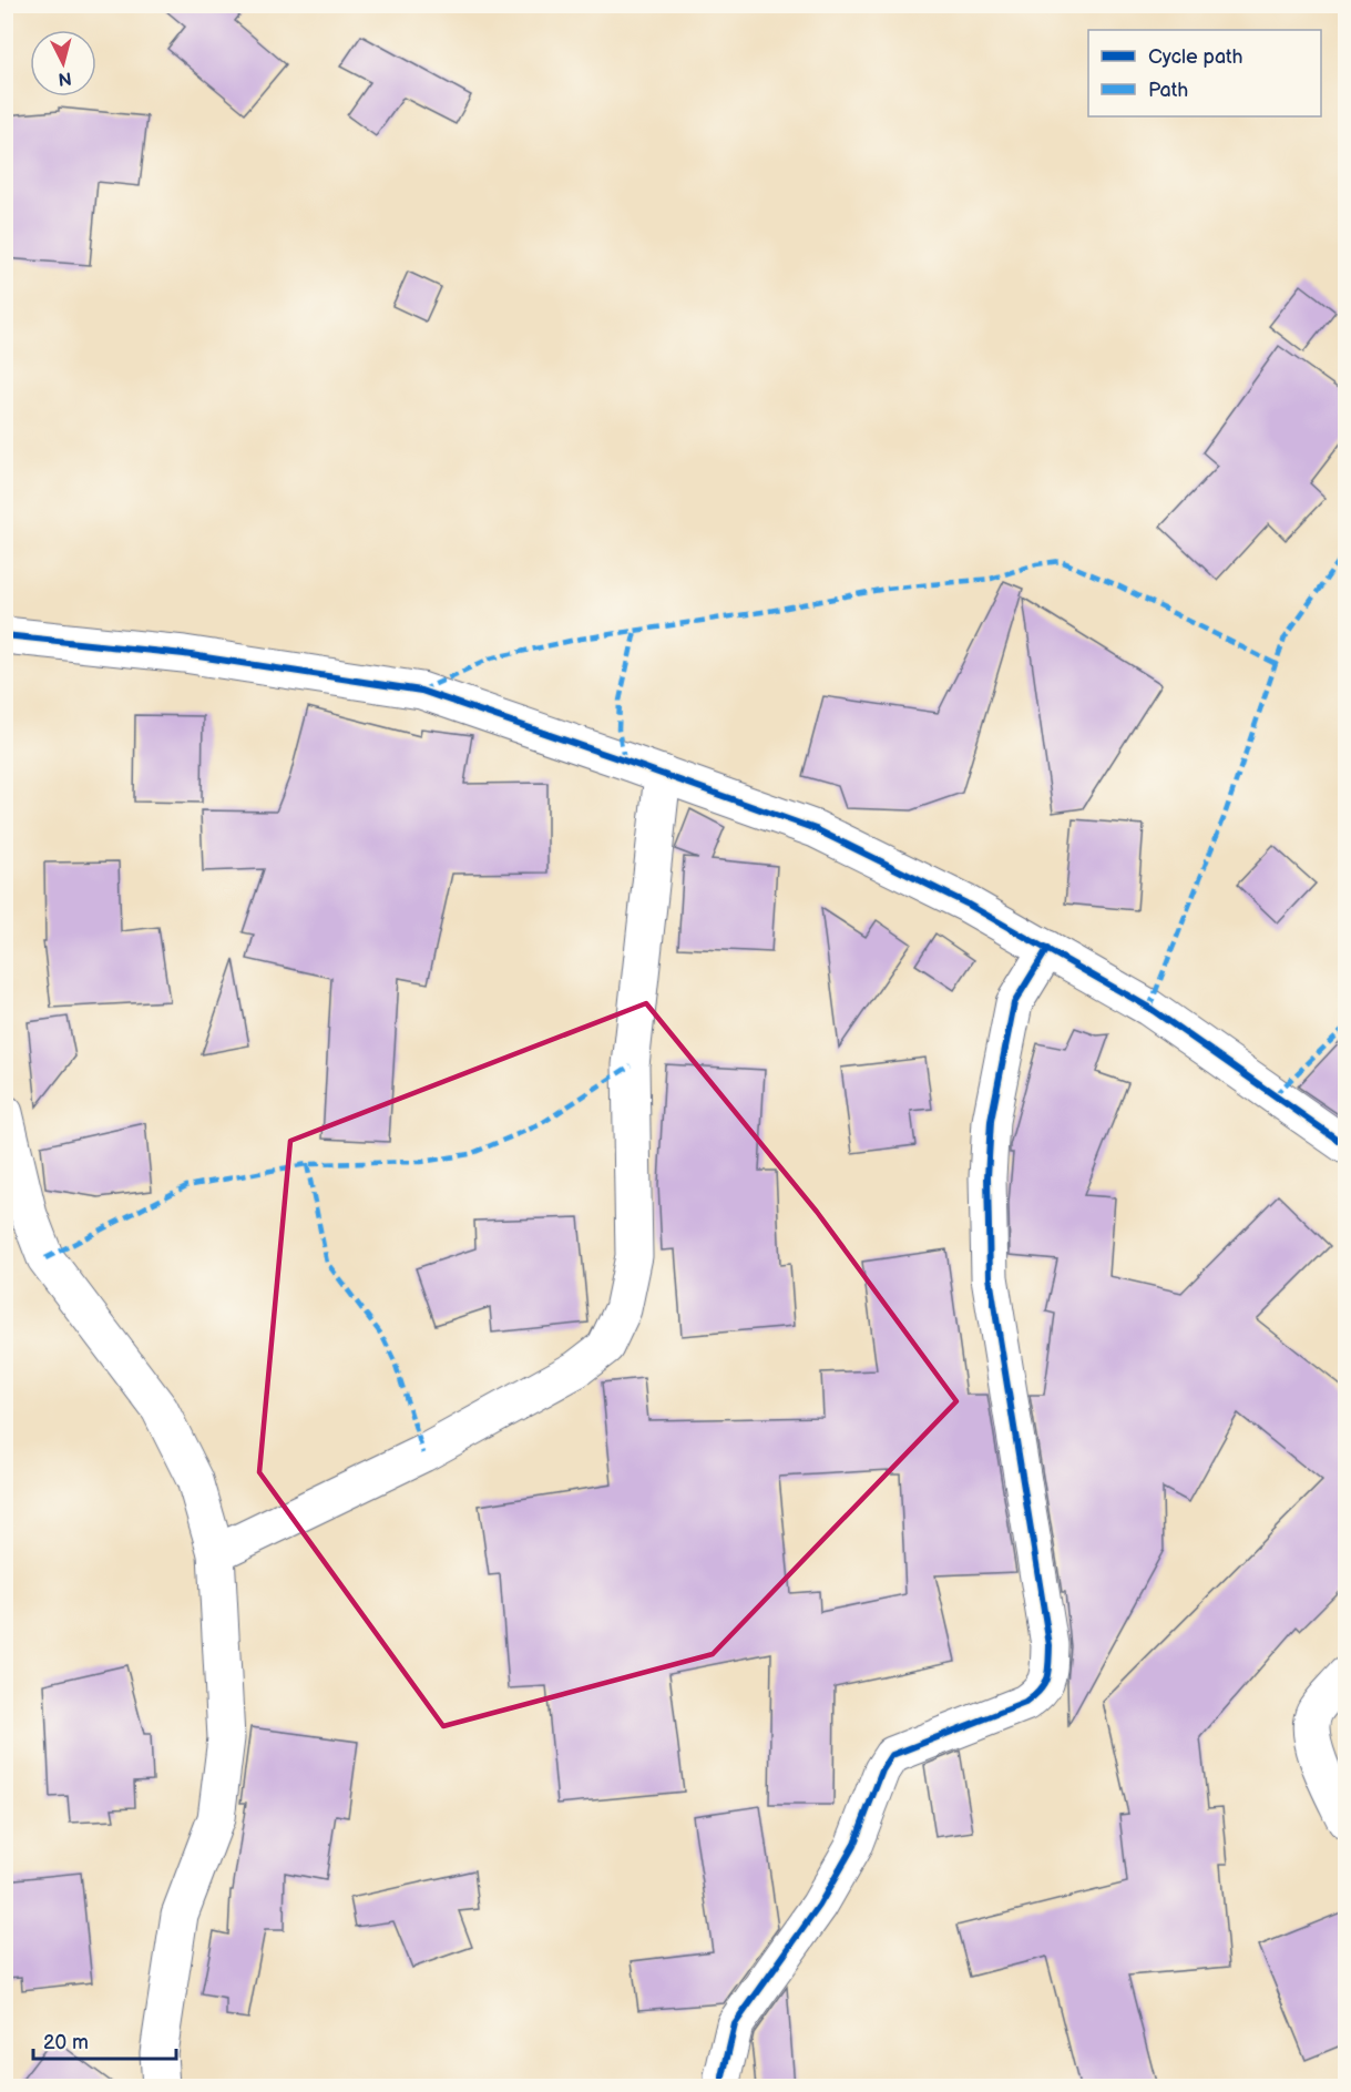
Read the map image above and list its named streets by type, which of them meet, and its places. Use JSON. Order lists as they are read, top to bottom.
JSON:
{
  "legend": ["Cycle path", "Path"],
  "scale_bar": "20 m",
  "north": "bottom"
}
